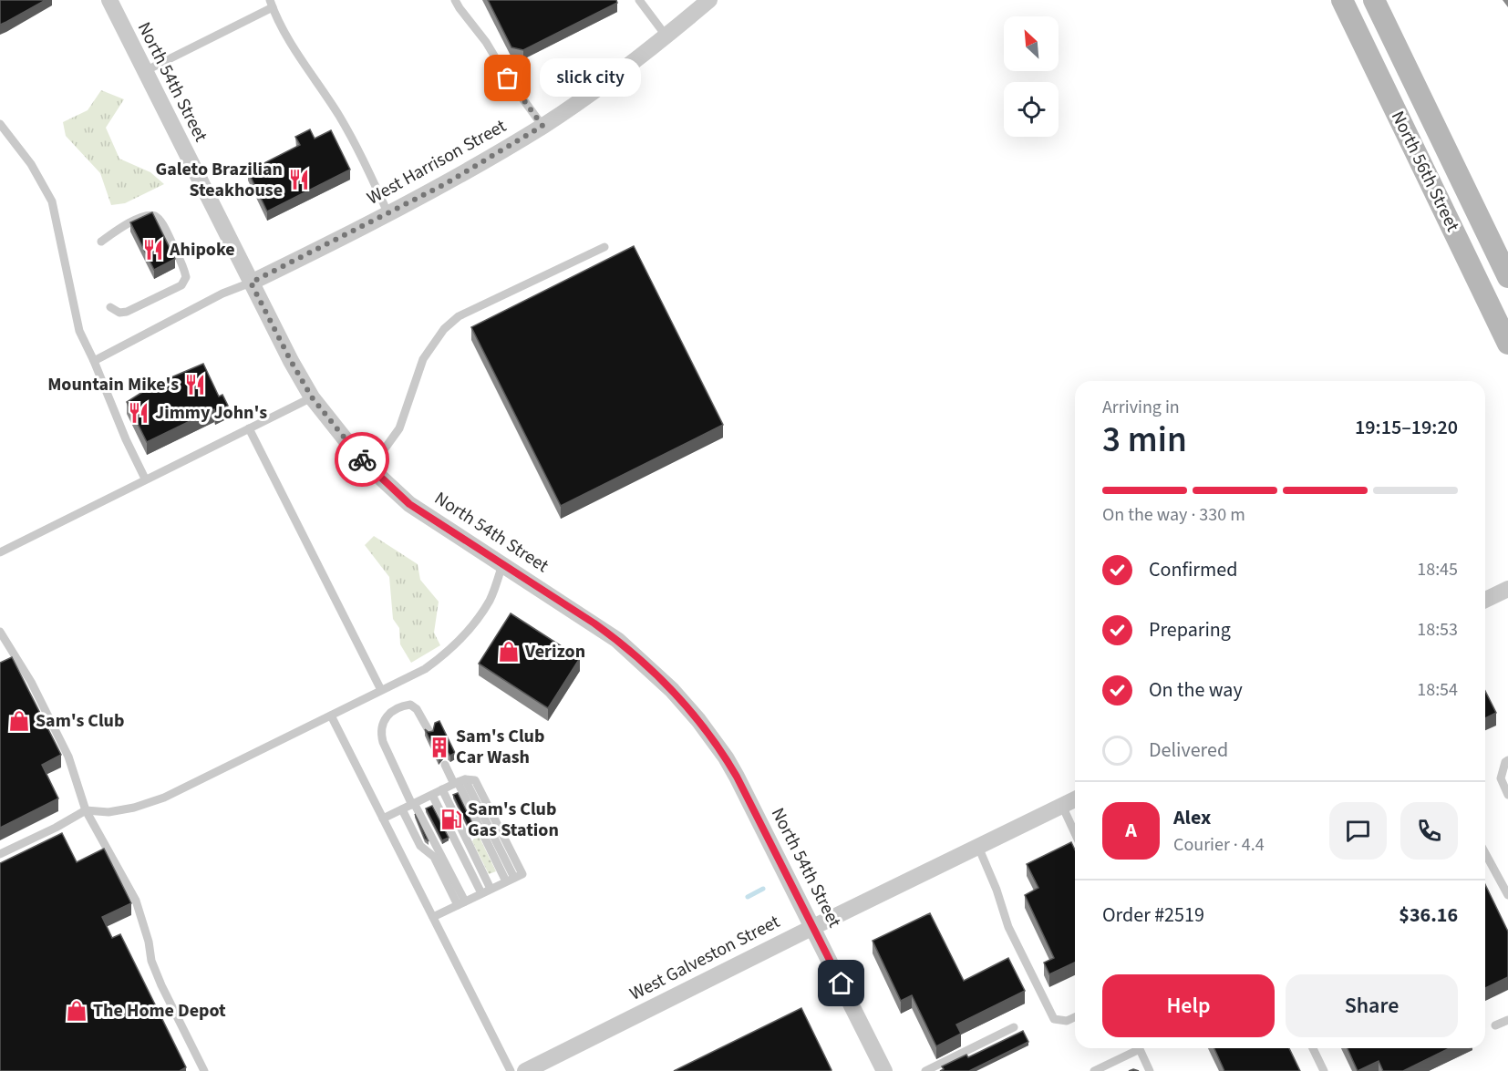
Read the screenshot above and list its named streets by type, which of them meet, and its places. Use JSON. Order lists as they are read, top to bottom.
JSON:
{
  "streets": {
    "main road": ["North 56th Street"],
    "street": ["North 54th Street", "West Harrison Street", "West Galveston Street"]
  },
  "crossings": [
    ["North 54th Street", "West Harrison Street"],
    ["North 54th Street", "West Galveston Street"]
  ],
  "places": {
    "other": ["slick city"],
    "restaurant": [
      "Galeto Brazilian Steakhouse",
      "Ahipoke",
      "Mountain Mike's",
      "Jimmy John's"
    ],
    "shop": ["Verizon", "Sam's Club", "The Home Depot"],
    "building": ["Sam's Club Car Wash"],
    "fuel station": ["Sam's Club Gas Station"]
  },
  "north": "top left",
  "page": {
    "bubble": "slick city",
    "heading": ["3 min", "Arriving in", "19:15–19:20"],
    "panel": [
      "Alex",
      "Courier · 4.4",
      "Order #2519",
      "$36.16"
    ],
    "bar": "On the way · 330 m",
    "list": [
      ["Confirmed", "18:45"],
      ["Preparing", "18:53"],
      ["On the way", "18:54"],
      "Delivered"
    ],
    "round": "A",
    "buttons": ["Help", "Share"]
  }
}
